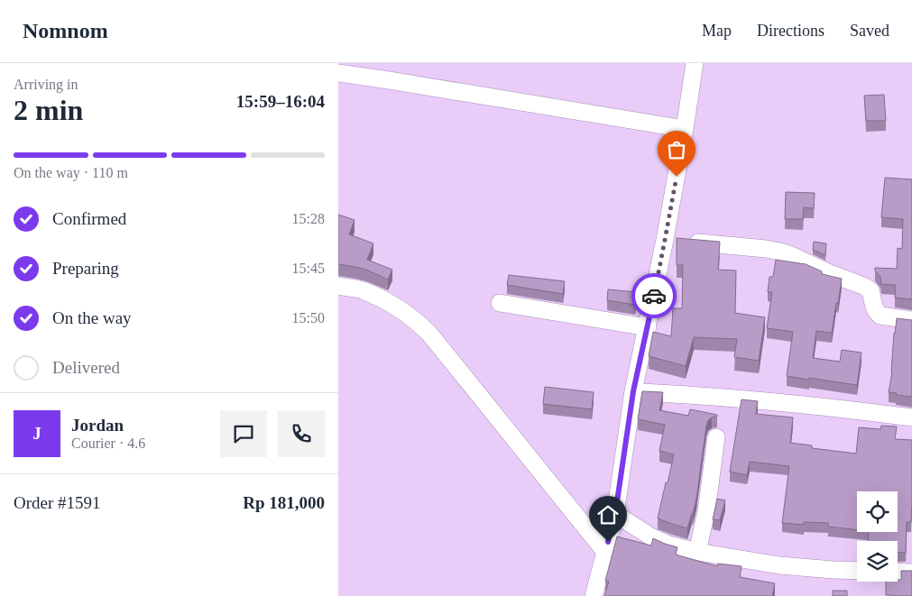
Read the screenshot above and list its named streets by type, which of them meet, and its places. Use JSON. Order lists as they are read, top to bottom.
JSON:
{
  "page": {
    "header": "Nomnom",
    "nav": ["Map", "Directions", "Saved"],
    "heading": ["2 min", "Arriving in", "15:59–16:04"],
    "panel": [
      "Jordan",
      "Courier · 4.6",
      "Order #1591",
      "Rp 181,000"
    ],
    "bar": "On the way · 110 m",
    "list": [
      ["Confirmed", "15:28"],
      ["Preparing", "15:45"],
      ["On the way", "15:50"],
      "Delivered"
    ],
    "round": "J"
  }
}
